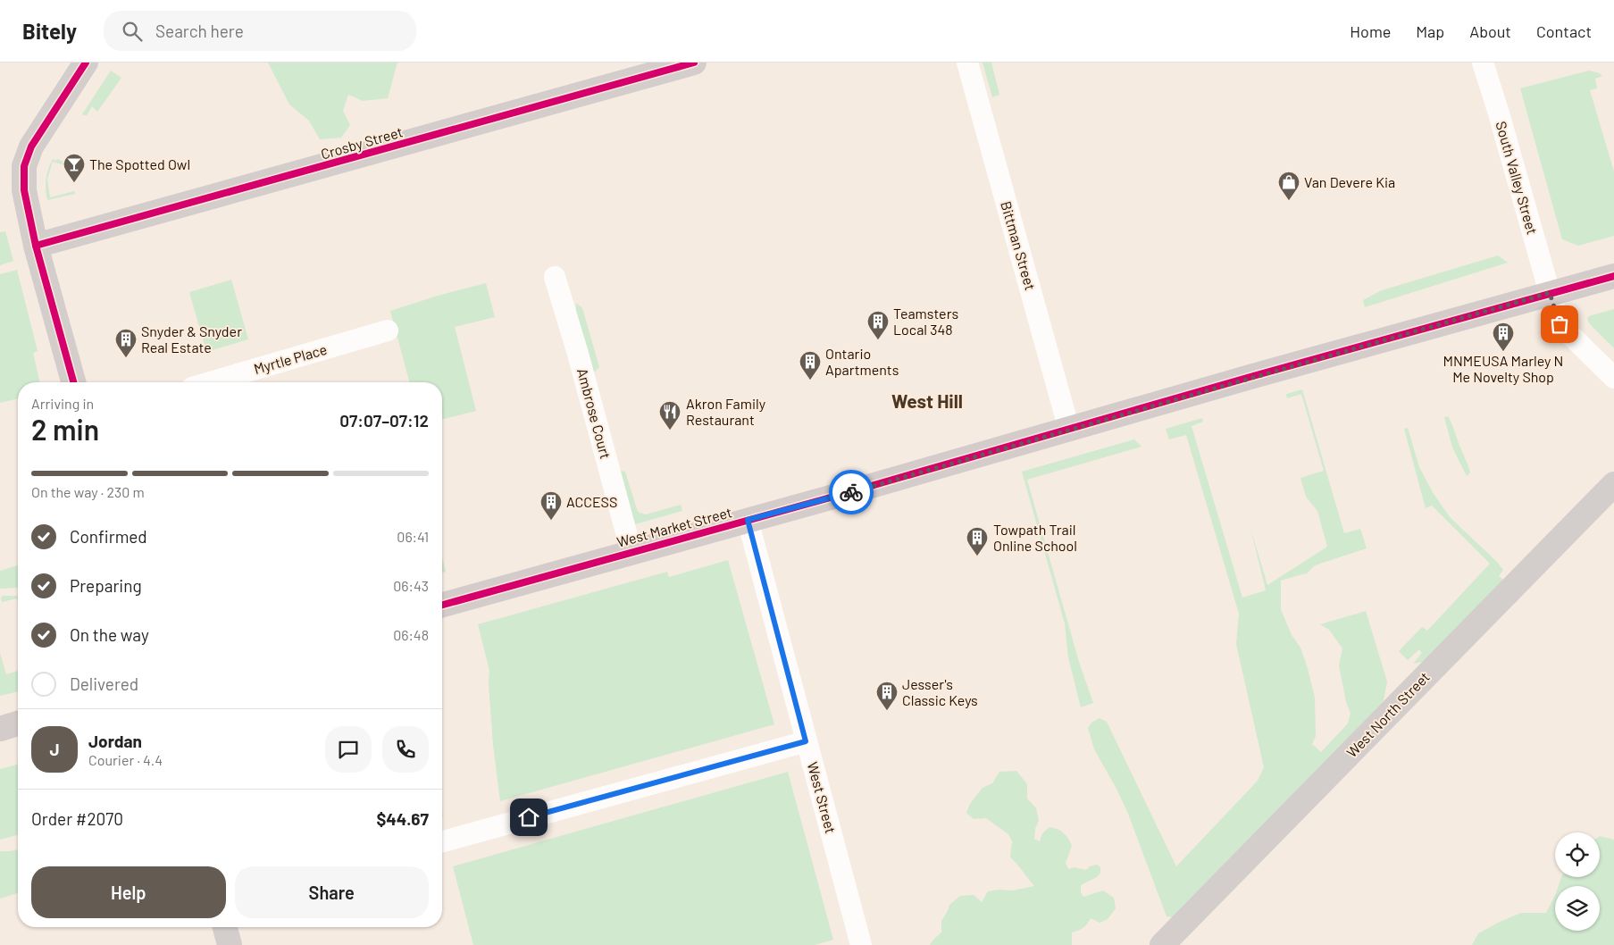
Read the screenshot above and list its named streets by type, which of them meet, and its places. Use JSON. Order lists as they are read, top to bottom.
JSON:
{
  "streets": {
    "main road": ["West Market Street"],
    "street": [
      "Crosby Street",
      "South Valley Street",
      "Bittman Street",
      "Myrtle Place",
      "Ambrose Court",
      "West North Street",
      "West Street"
    ]
  },
  "crossings": [
    ["South Valley Street", "West Market Street"],
    ["Bittman Street", "West Market Street"],
    ["Ambrose Court", "West Market Street"],
    ["West Market Street", "West Street"]
  ],
  "districts": ["West Hill"],
  "places": {
    "bar": ["The Spotted Owl"],
    "shop": ["Van Devere Kia"],
    "building": [
      "Teamsters Local 348",
      "MNMEUSA Marley N Me Novelty Shop",
      "Snyder & Snyder Real Estate",
      "Ontario Apartments",
      "ACCESS",
      "Towpath Trail Online School",
      "Jesser's Classic Keys"
    ],
    "restaurant": ["Akron Family Restaurant"]
  },
  "page": {
    "header": "Bitely",
    "search": "Search here",
    "nav": [
      "Home",
      "Map",
      "About",
      "Contact"
    ],
    "heading": ["2 min", "Arriving in", "07:07–07:12"],
    "panel": [
      "Jordan",
      "Courier · 4.4",
      "Order #2070",
      "$44.67"
    ],
    "bar": "On the way · 230 m",
    "list": [
      ["Confirmed", "06:41"],
      ["Preparing", "06:43"],
      ["On the way", "06:48"],
      "Delivered"
    ],
    "round": "J",
    "buttons": ["Help", "Share"]
  }
}
